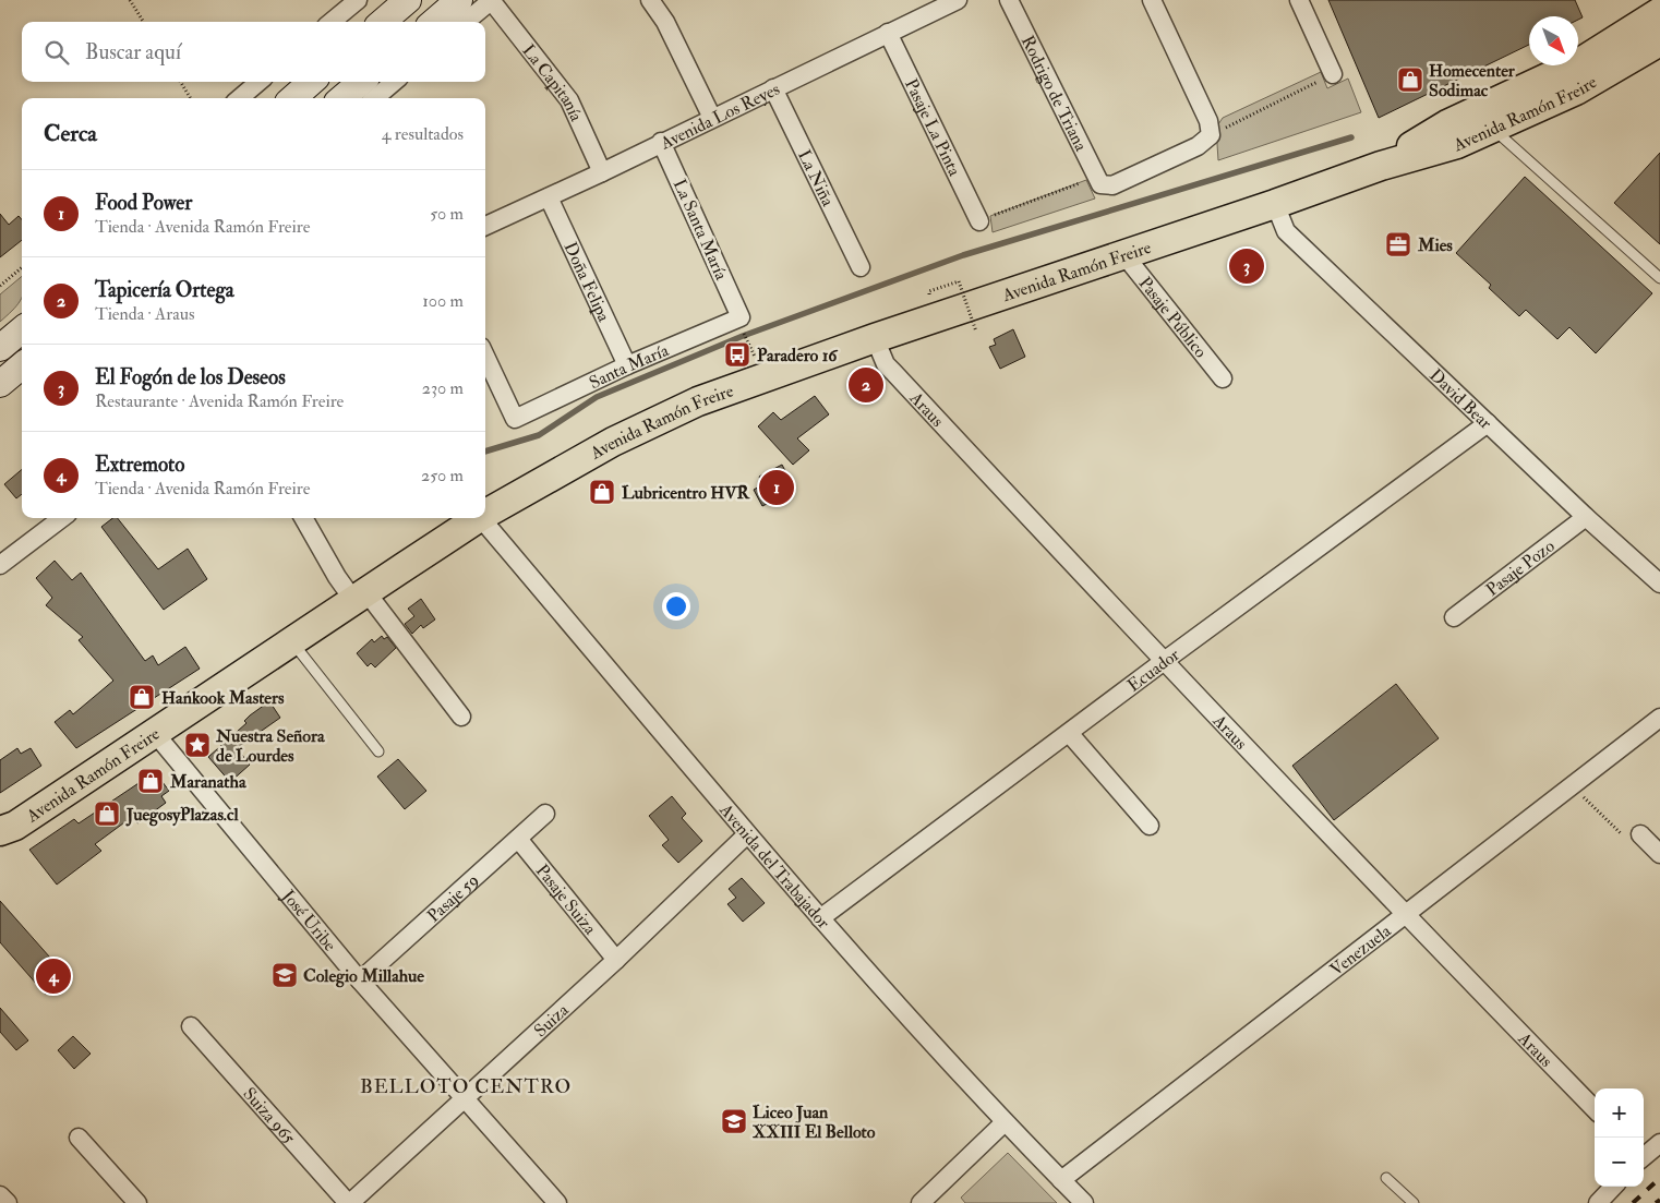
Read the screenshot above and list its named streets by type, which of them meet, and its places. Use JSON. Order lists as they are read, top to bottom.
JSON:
{
  "streets": {
    "main road": ["Avenida Ramón Freire"],
    "street": [
      "La Capitanía",
      "Rodrigo de Triana",
      "Avenida Los Reyes",
      "Pasaje La Pinta",
      "La Niña",
      "La Santa María",
      "Doña Felipa",
      "Pasaje Público",
      "Santa María",
      "David Bear",
      "Araus",
      "Pasaje Pozo",
      "Ecuador",
      "Avenida del Trabajador",
      "Pasaje 59",
      "Pasaje Suiza",
      "José Uribe",
      "Venezuela",
      "Suiza",
      "Suiza 965"
    ]
  },
  "crossings": [
    ["La Capitanía", "Avenida Los Reyes"],
    ["Avenida Ramón Freire", "Pasaje Público"],
    ["Avenida Ramón Freire", "David Bear"],
    ["Avenida Ramón Freire", "Araus"],
    ["Avenida Ramón Freire", "José Uribe"],
    ["Avenida Los Reyes", "Pasaje La Pinta"],
    ["Avenida Los Reyes", "La Niña"],
    ["Avenida Los Reyes", "La Santa María"],
    ["Avenida Los Reyes", "Doña Felipa"],
    ["La Santa María", "Santa María"],
    ["Doña Felipa", "Santa María"],
    ["David Bear", "Pasaje Pozo"],
    ["David Bear", "Ecuador"],
    ["Araus", "Ecuador"],
    ["Araus", "Venezuela"],
    ["Ecuador", "Avenida del Trabajador"],
    ["Avenida del Trabajador", "Venezuela"],
    ["Avenida del Trabajador", "Suiza"],
    ["Pasaje 59", "Pasaje Suiza"],
    ["Pasaje 59", "José Uribe"],
    ["Pasaje Suiza", "Suiza"],
    ["José Uribe", "Suiza"],
    ["Suiza", "Suiza 965"]
  ],
  "districts": ["BELLOTO CENTRO"],
  "places": {
    "shop": [
      "Homecenter Sodimac",
      "Lubricentro HVR",
      "Hankook Masters",
      "Maranatha",
      "JuegosyPlazas.cl"
    ],
    "office": ["Mies"],
    "bus stop": ["Paradero 16"],
    "place": ["Nuestra Señora de Lourdes"],
    "school or university": ["Colegio Millahue", "Liceo Juan XXIII El Belloto"]
  },
  "north": "bottom right",
  "page": {
    "search": "Buscar aquí",
    "heading": ["Cerca", "4 resultados"],
    "list": [
      {
        "mark": "1",
        "name": "Food Power",
        "note": "Tienda · Avenida Ramón Freire",
        "value": "50 m"
      },
      {
        "mark": "2",
        "name": "Tapicería Ortega",
        "note": "Tienda · Araus",
        "value": "100 m"
      },
      {
        "mark": "3",
        "name": "El Fogón de los Deseos",
        "note": "Restaurante · Avenida Ramón Freire",
        "value": "230 m"
      },
      {
        "mark": "4",
        "name": "Extremoto",
        "note": "Tienda · Avenida Ramón Freire",
        "value": "250 m"
      }
    ],
    "pins": [
      "3",
      "2",
      "1",
      "4"
    ],
    "map_buttons": ["+", "−"]
  }
}
